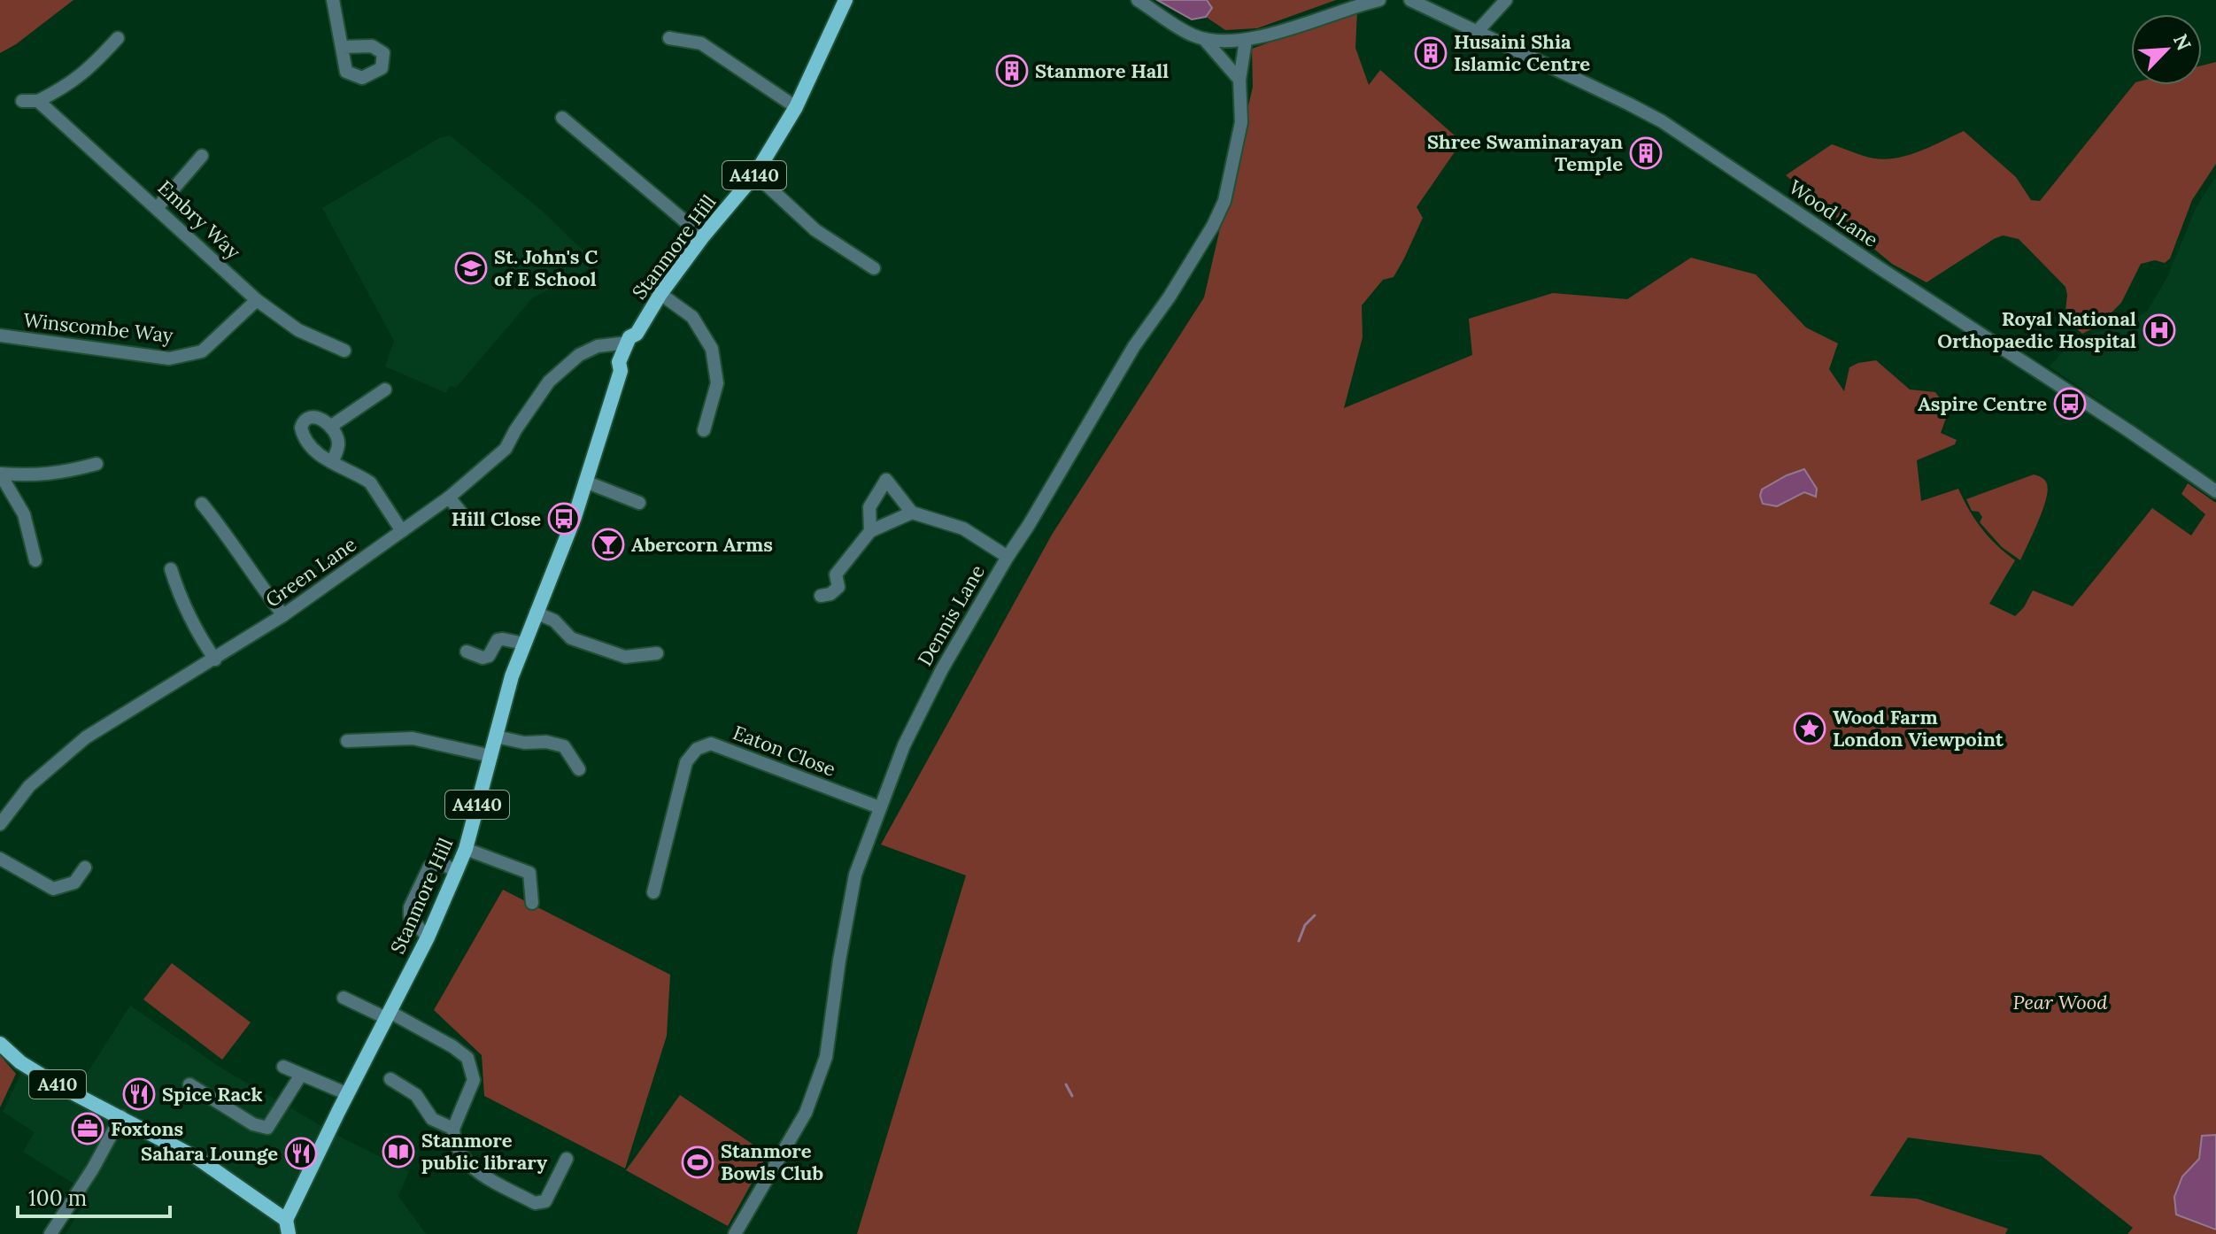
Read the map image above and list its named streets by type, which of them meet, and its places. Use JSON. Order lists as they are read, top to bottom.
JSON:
{
  "streets": {
    "main road": ["A4140", "Stanmore Hill", "A410"],
    "street": [
      "Wood Lane",
      "Embry Way",
      "Winscombe Way",
      "Green Lane",
      "Dennis Lane",
      "Eaton Close"
    ]
  },
  "crossings": [
    ["Embry Way", "Winscombe Way"],
    ["Stanmore Hill", "Green Lane"],
    ["Stanmore Hill", "A410"],
    ["Dennis Lane", "Eaton Close"]
  ],
  "parks": ["Pear Wood"],
  "places": {
    "building": ["Husaini Shia Islamic Centre", "Stanmore Hall", "Shree Swaminarayan Temple"],
    "school or university": ["St. John's C of E School"],
    "hospital": ["Royal National Orthopaedic Hospital"],
    "bus stop": ["Aspire Centre", "Hill Close"],
    "bar": ["Abercorn Arms"],
    "place": ["Wood Farm London Viewpoint"],
    "restaurant": ["Spice Rack", "Sahara Lounge"],
    "office": ["Foxtons"],
    "library": ["Stanmore public library"],
    "sports": ["Stanmore Bowls Club"]
  },
  "scale_bar": "100 m",
  "north": "top right"
}
